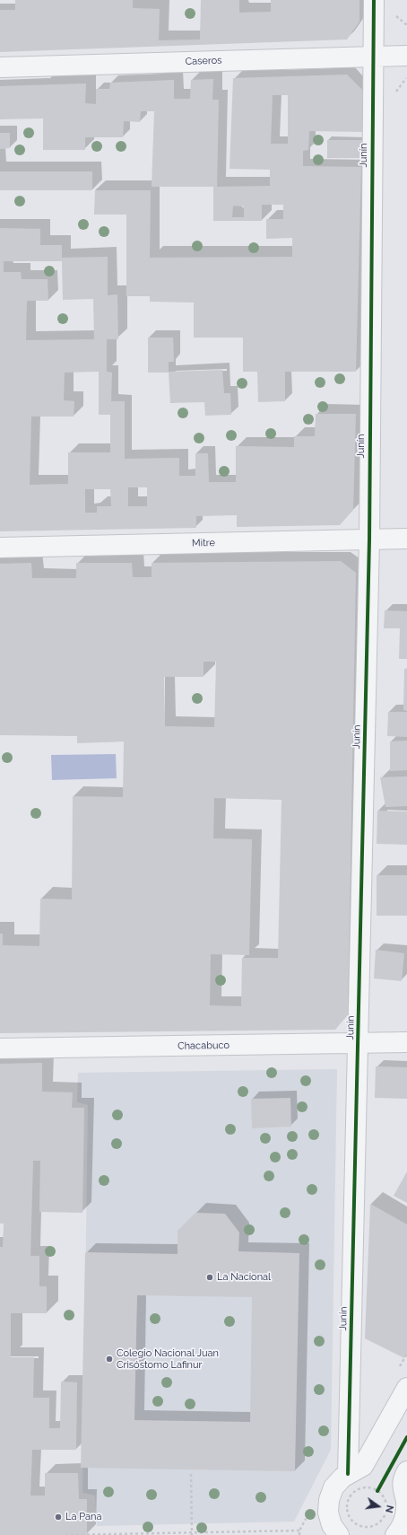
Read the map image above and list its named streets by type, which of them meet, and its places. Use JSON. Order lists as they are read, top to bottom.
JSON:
{
  "streets": {
    "street": [
      "Caseros",
      "Junín",
      "Mitre",
      "Chacabuco"
    ]
  },
  "crossings": [
    ["Caseros", "Junín"],
    ["Junín", "Mitre"],
    ["Junín", "Chacabuco"]
  ],
  "places": ["La Nacional", "Colegio Nacional Juan Crisóstomo Lafinur", "La Pana"],
  "north": "right"
}
